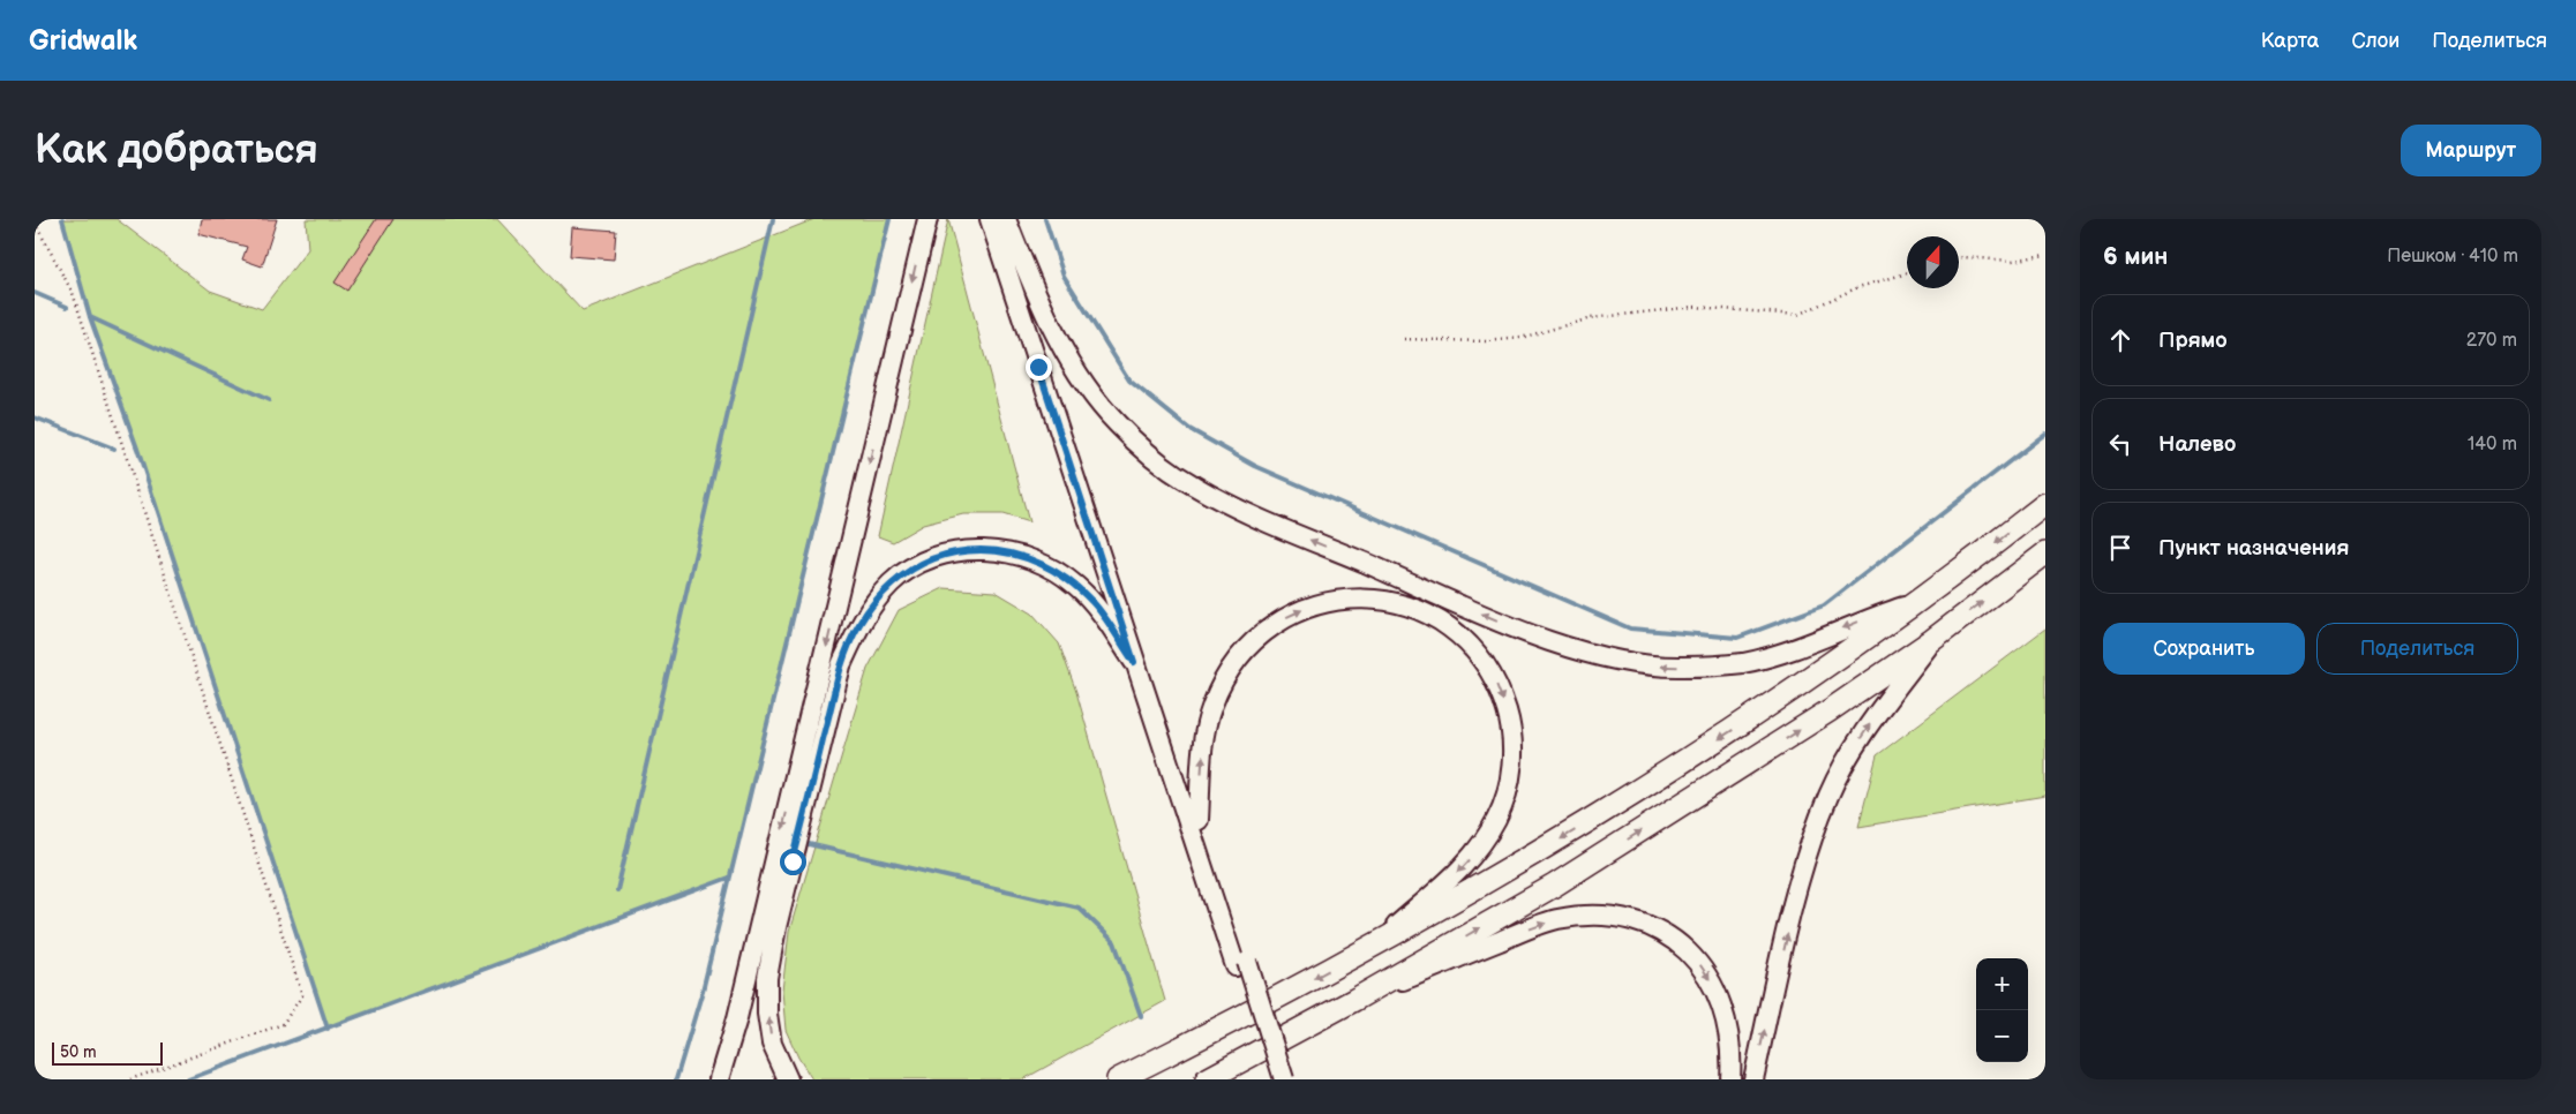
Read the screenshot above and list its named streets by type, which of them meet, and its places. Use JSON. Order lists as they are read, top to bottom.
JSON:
{
  "scale_bar": "50 m",
  "north": "top",
  "page": {
    "header": "Gridwalk",
    "nav": ["Карта", "Слои", "Поделиться"],
    "buttons": [
      "Маршрут",
      ["Сохранить", "Поделиться"]
    ],
    "title": "Как добраться",
    "heading": ["6 мин", "Пешком · 410 m"],
    "list": [
      ["Прямо", "270 m"],
      ["Налево", "140 m"],
      "Пункт назначения"
    ],
    "map_buttons": ["+", "−"],
    "scale": "50 m"
  }
}
